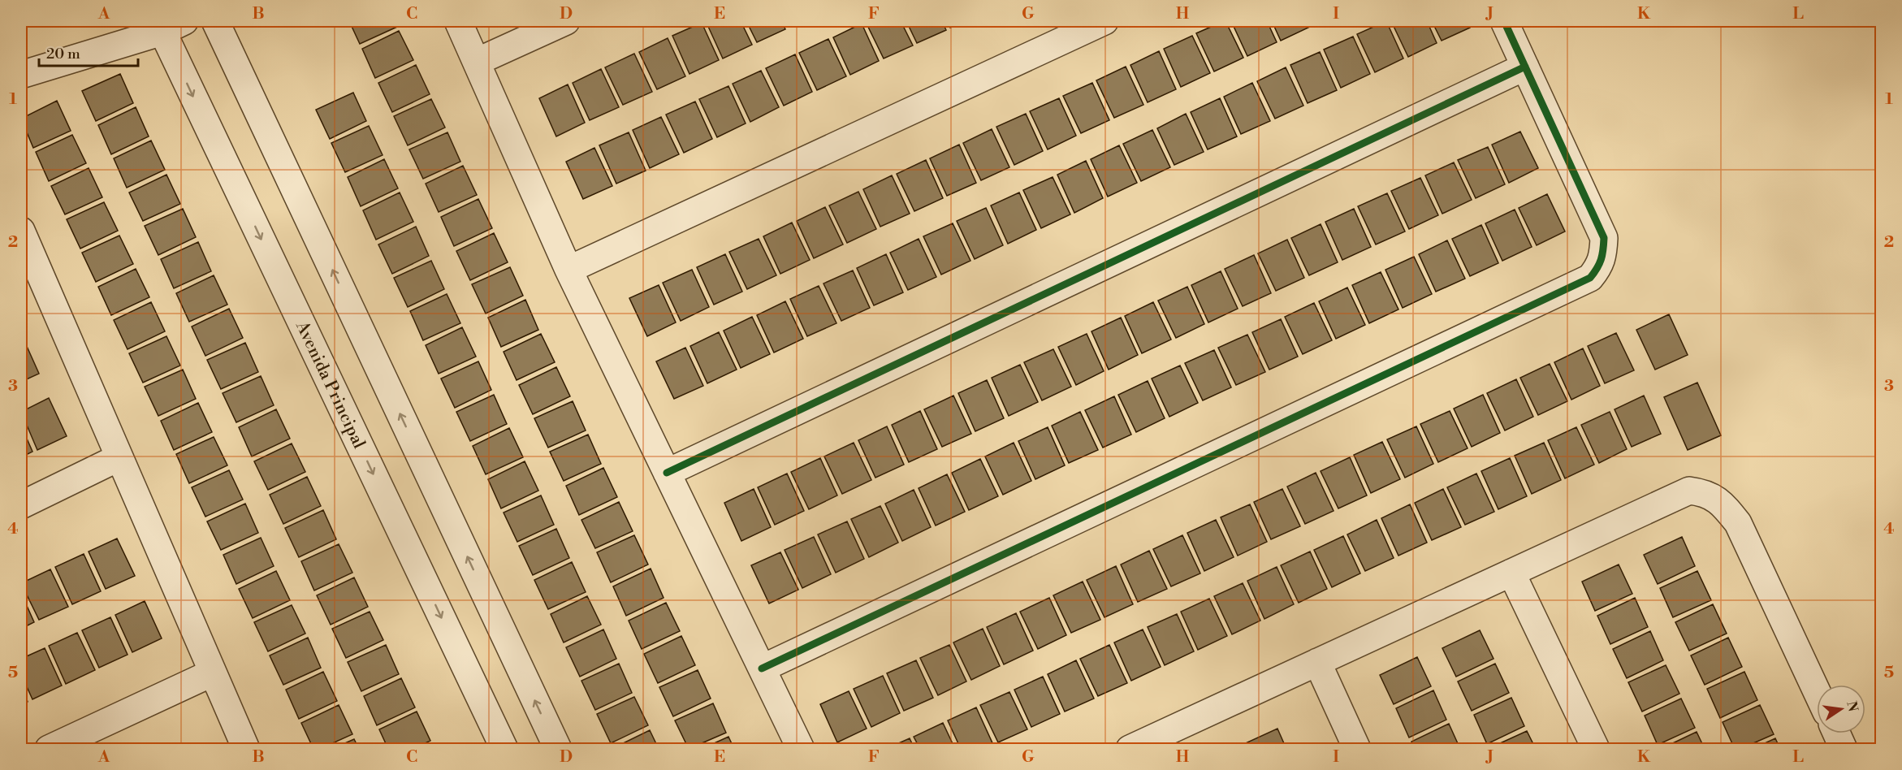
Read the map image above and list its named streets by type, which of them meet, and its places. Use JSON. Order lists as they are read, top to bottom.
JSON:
{
  "streets": {
    "street": ["Avenida Principal"]
  },
  "scale_bar": "20 m",
  "north": "right",
  "grid": {
    "columns": [
      "A",
      "B",
      "C",
      "D",
      "E",
      "F",
      "G",
      "H",
      "I",
      "J",
      "K",
      "L"
    ],
    "rows": [
      "1",
      "2",
      "3",
      "4",
      "5"
    ]
  }
}
